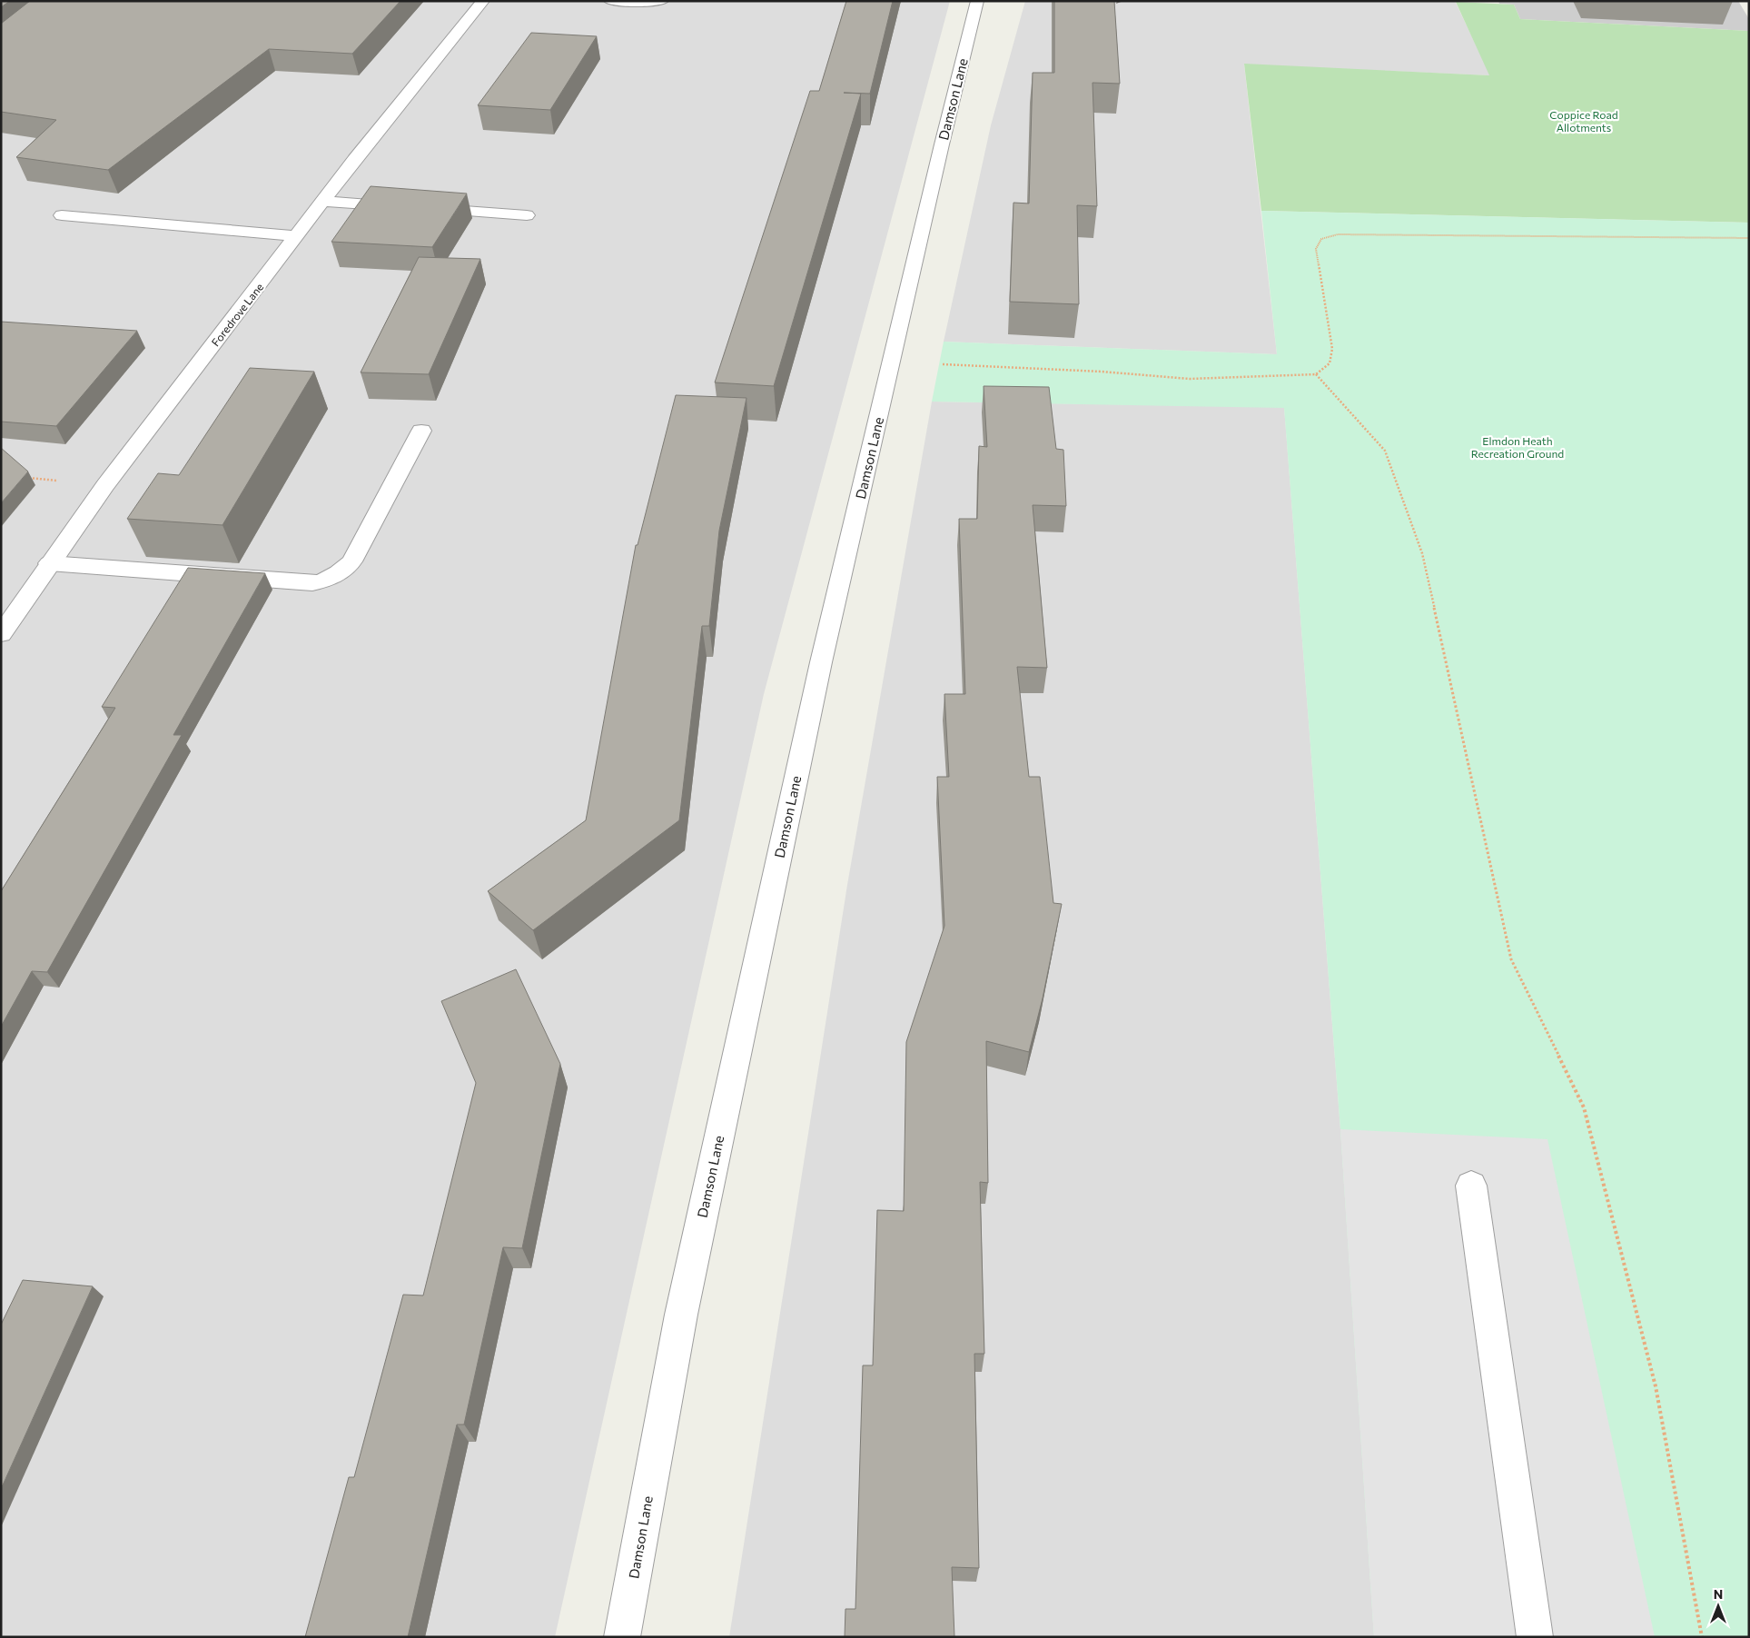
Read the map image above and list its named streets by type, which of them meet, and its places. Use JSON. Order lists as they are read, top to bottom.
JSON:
{
  "streets": {
    "street": ["Damson Lane", "Foredrove Lane"]
  },
  "parks": ["Coppice Road Allotments", "Elmdon Heath Recreation Ground"],
  "north": "top"
}
